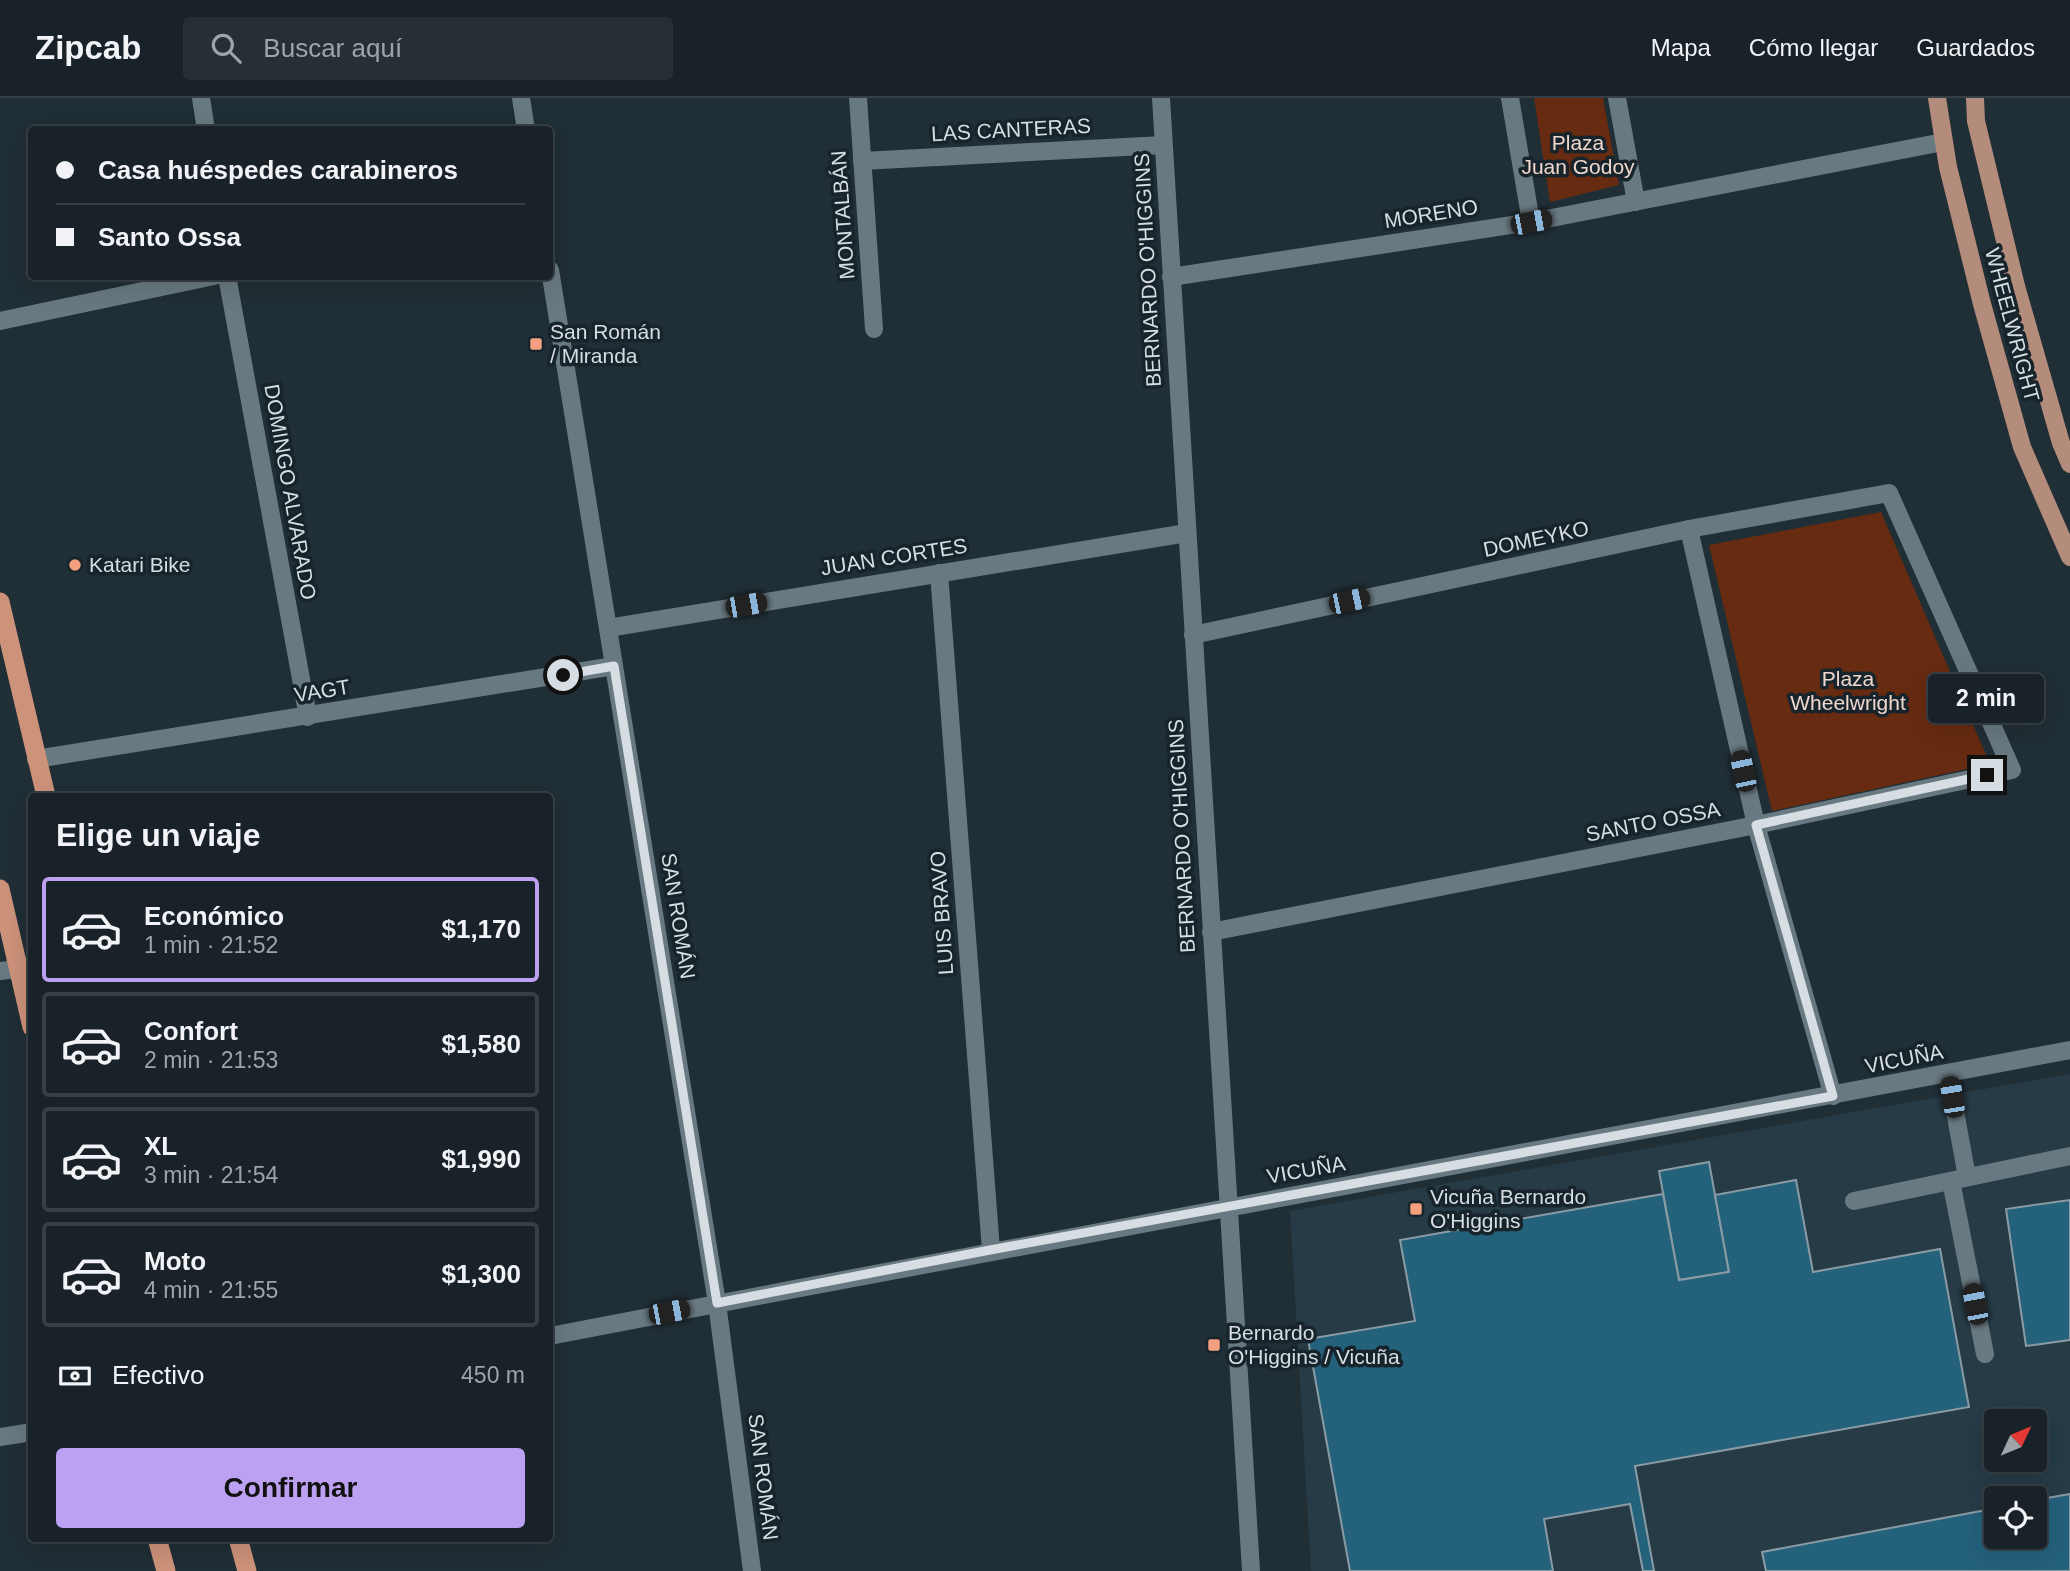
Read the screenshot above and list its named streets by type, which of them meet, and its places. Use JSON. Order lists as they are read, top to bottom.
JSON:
{
  "streets": {
    "main road": ["WHEELWRIGHT"],
    "street": [
      "LAS CANTERAS",
      "MORENO",
      "MONTALBÁN",
      "BERNARDO O'HIGGINS",
      "DOMINGO ALVARADO",
      "DOMEYKO",
      "JUAN CORTES",
      "VAGT",
      "SANTO OSSA",
      "LUIS BRAVO",
      "SAN ROMÁN",
      "VICUÑA"
    ]
  },
  "crossings": [
    ["LAS CANTERAS", "MONTALBÁN"],
    ["LAS CANTERAS", "BERNARDO O'HIGGINS"],
    ["MORENO", "BERNARDO O'HIGGINS"],
    ["MORENO", "WHEELWRIGHT"],
    ["BERNARDO O'HIGGINS", "DOMEYKO"],
    ["BERNARDO O'HIGGINS", "JUAN CORTES"],
    ["BERNARDO O'HIGGINS", "SANTO OSSA"],
    ["BERNARDO O'HIGGINS", "VICUÑA"],
    ["DOMINGO ALVARADO", "VAGT"],
    ["DOMEYKO", "SANTO OSSA"],
    ["JUAN CORTES", "LUIS BRAVO"],
    ["JUAN CORTES", "SAN ROMÁN"],
    ["VAGT", "SAN ROMÁN"],
    ["LUIS BRAVO", "VICUÑA"],
    ["SAN ROMÁN", "VICUÑA"]
  ],
  "parks": ["Plaza Juan Godoy", "Plaza Wheelwright"],
  "places": {
    "transit": ["San Román / Miranda", "Vicuña Bernardo O'Higgins", "Bernardo O'Higgins / Vicuña"],
    "other": ["Katari Bike"]
  },
  "north": "top right",
  "page": {
    "header": "Zipcab",
    "search": "Buscar aquí",
    "nav": ["Mapa", "Cómo llegar", "Guardados"],
    "banner": ["Casa huéspedes carabineros", "Santo Ossa"],
    "bubble": "2 min",
    "heading": "Elige un viaje",
    "list": [
      {
        "name": "Económico",
        "note": "1 min · 21:52",
        "value": "$1,170"
      },
      {
        "name": "Confort",
        "note": "2 min · 21:53",
        "value": "$1,580"
      },
      {
        "name": "XL",
        "note": "3 min · 21:54",
        "value": "$1,990"
      },
      {
        "name": "Moto",
        "note": "4 min · 21:55",
        "value": "$1,300"
      }
    ],
    "pay": ["Efectivo", "450 m"],
    "buttons": "Confirmar"
  }
}
